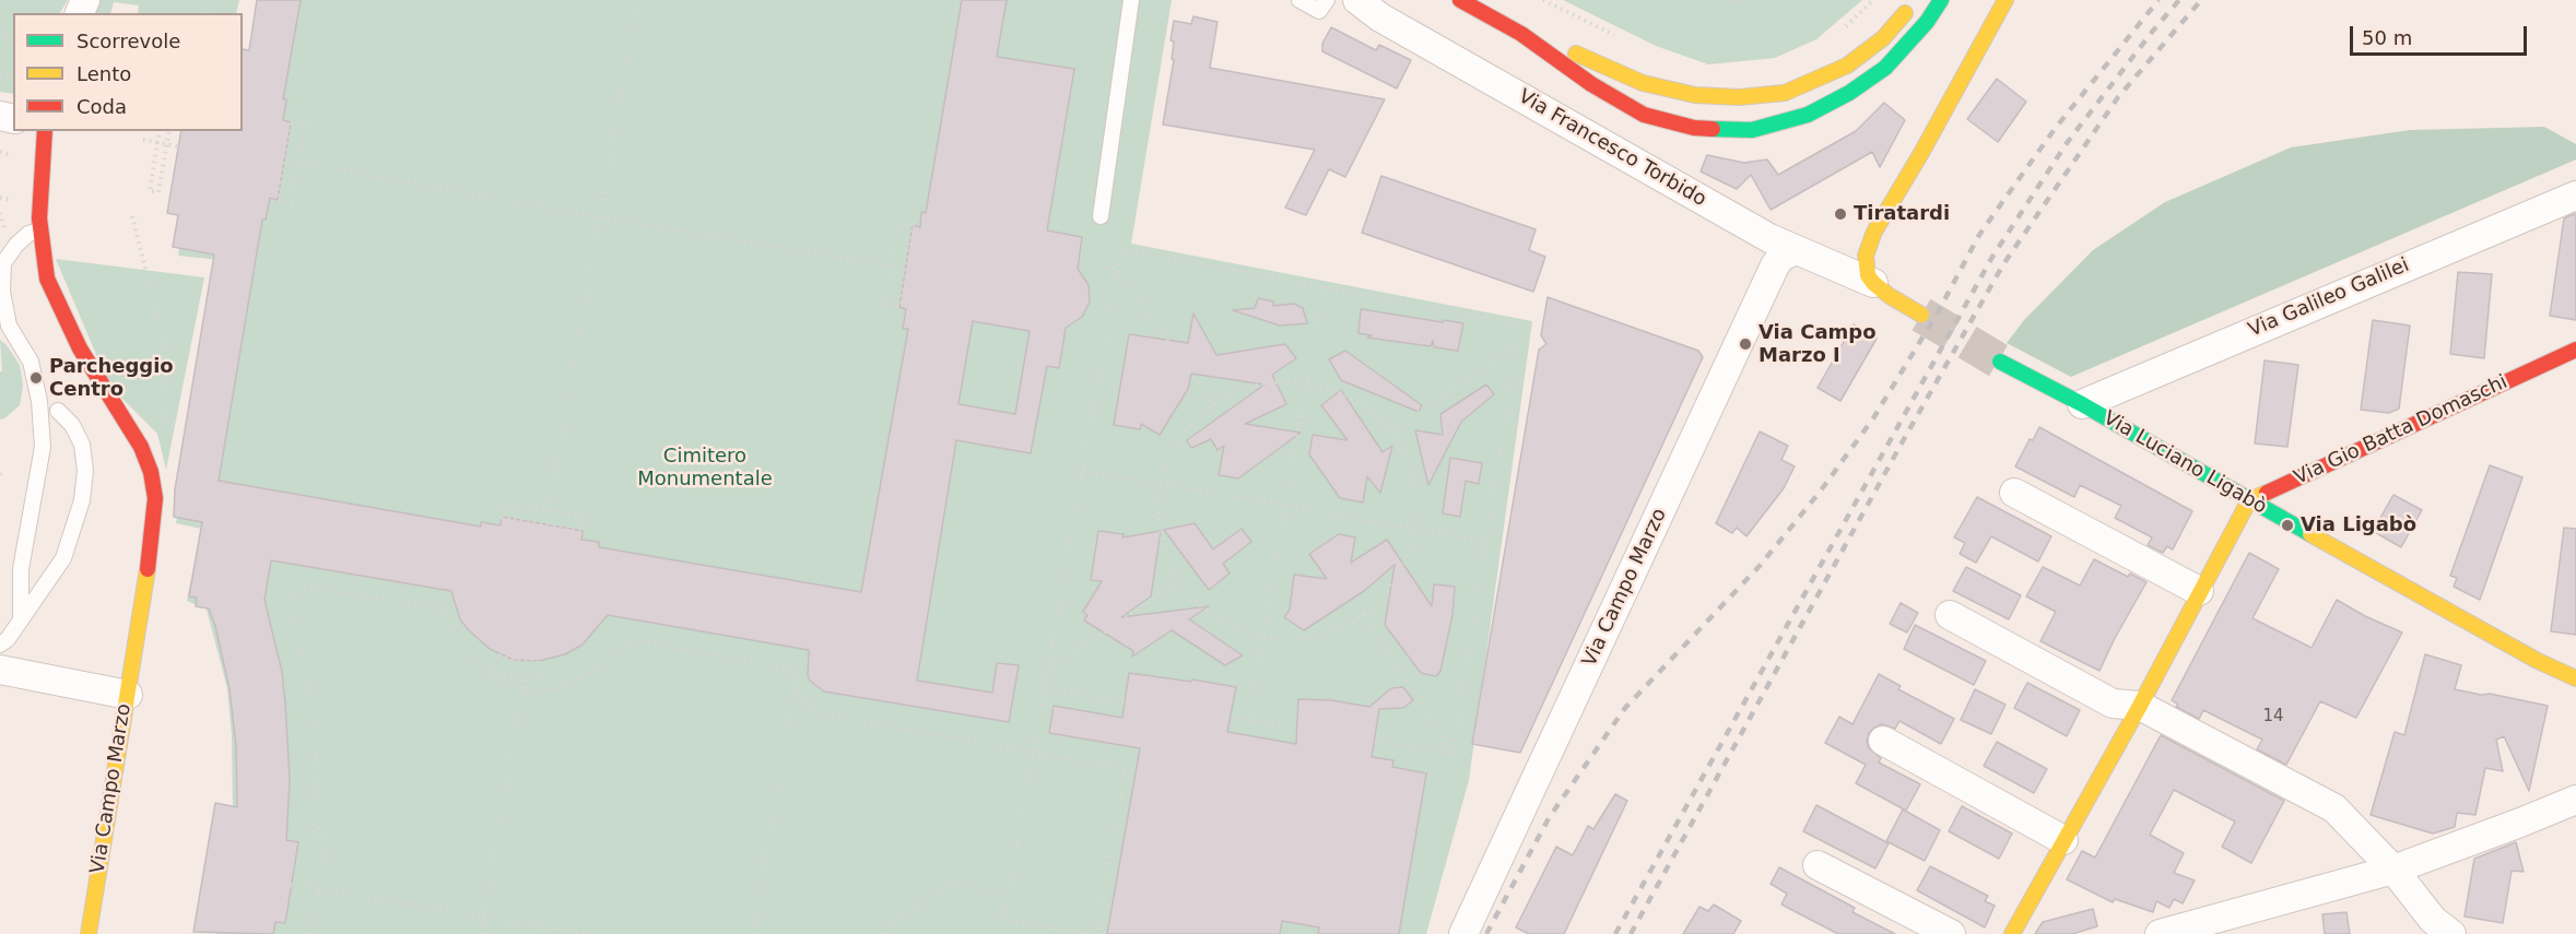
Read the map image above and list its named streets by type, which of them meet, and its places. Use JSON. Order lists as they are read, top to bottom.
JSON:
{
  "streets": {
    "street": [
      "Via Francesco Torbido",
      "Via Galileo Galilei",
      "Via Gio Batta Domaschi",
      "Via Luciano Ligabò",
      "Via Campo Marzo"
    ]
  },
  "crossings": [
    ["Via Francesco Torbido", "Via Campo Marzo"],
    ["Via Galileo Galilei", "Via Luciano Ligabò"],
    ["Via Gio Batta Domaschi", "Via Luciano Ligabò"]
  ],
  "parks": ["Cimitero Monumentale"],
  "places": [
    "Tiratardi",
    "Via Campo Marzo I",
    "Parcheggio Centro",
    "Via Ligabò"
  ],
  "house_numbers": ["14"],
  "legend": ["Scorrevole", "Lento", "Coda"],
  "scale_bar": "50 m"
}
